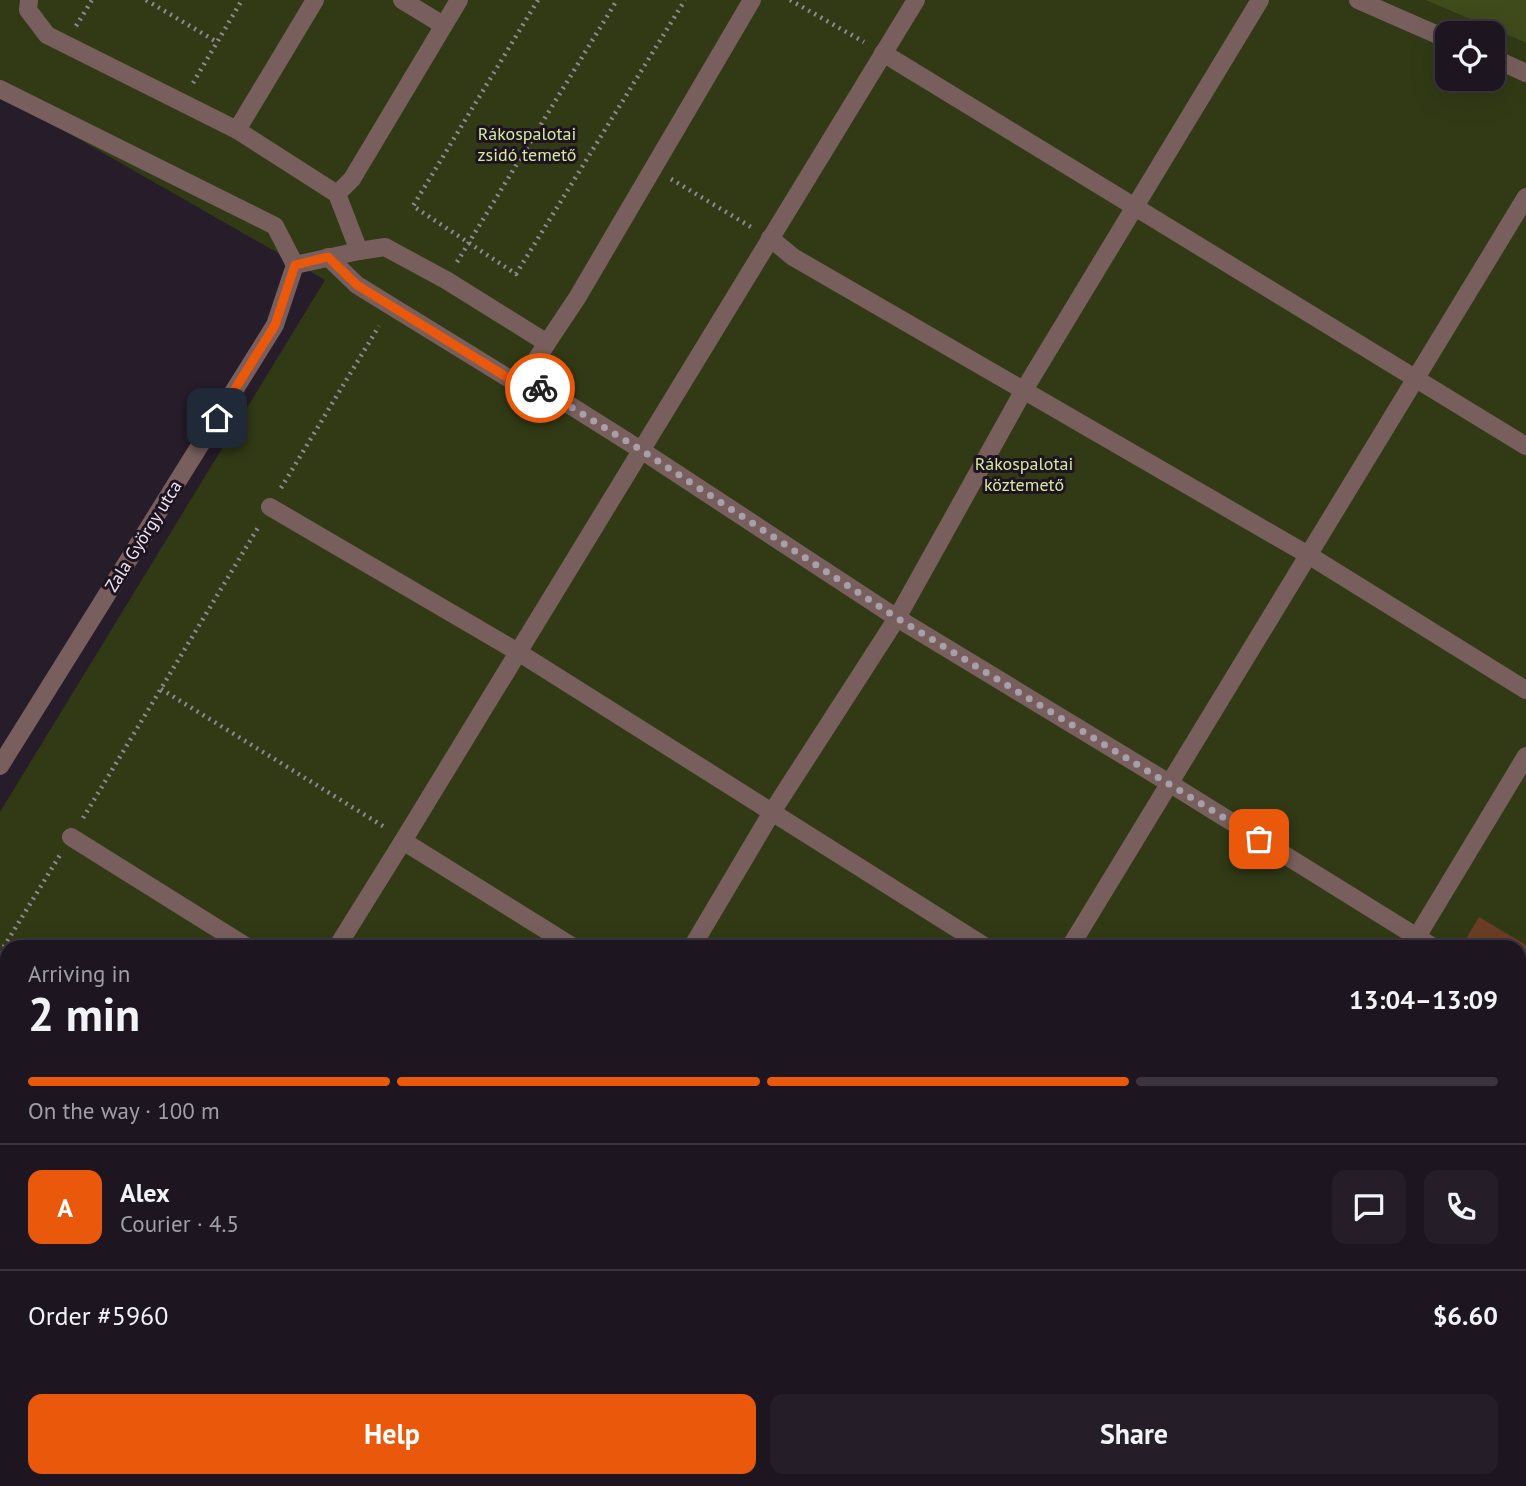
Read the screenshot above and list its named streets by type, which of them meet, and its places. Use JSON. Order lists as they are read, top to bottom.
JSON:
{
  "streets": {
    "street": ["Zala György utca"]
  },
  "parks": ["Rákospalotai zsidó temető", "Rákospalotai köztemető"],
  "page": {
    "heading": ["2 min", "Arriving in", "13:04–13:09"],
    "panel": [
      "Alex",
      "Courier · 4.5",
      "Order #5960",
      "$6.60"
    ],
    "bar": "On the way · 100 m",
    "round": "A",
    "buttons": ["Help", "Share"]
  }
}
